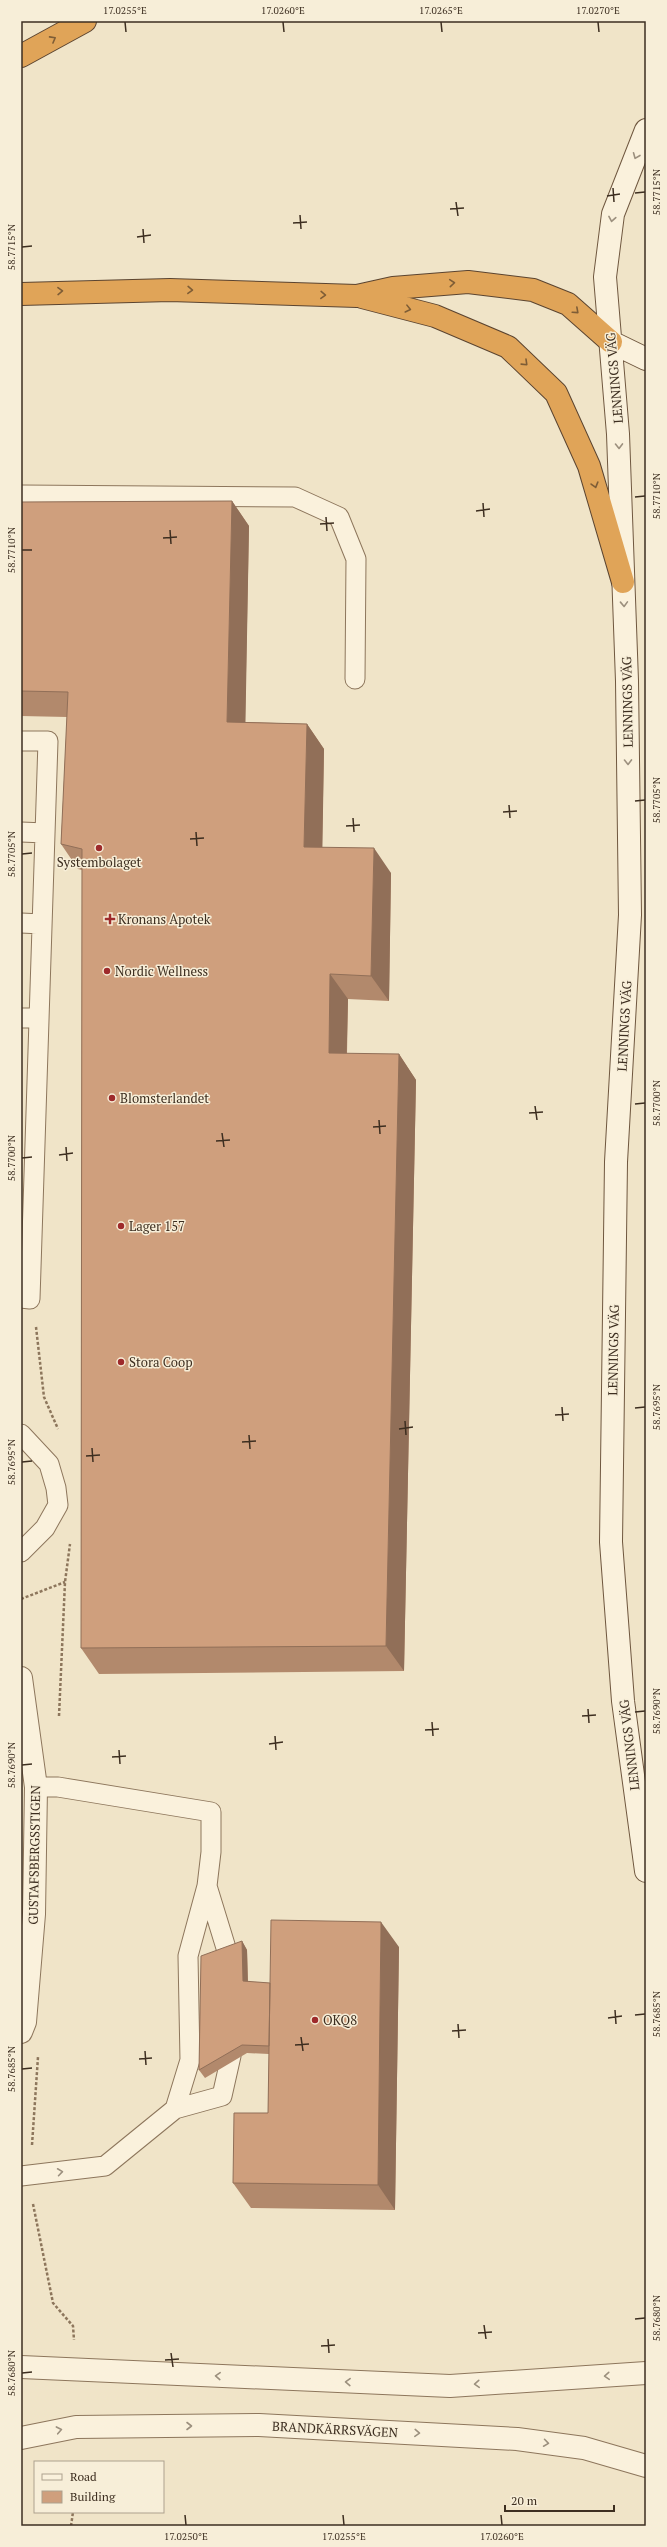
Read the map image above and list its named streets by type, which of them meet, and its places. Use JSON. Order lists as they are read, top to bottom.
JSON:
{
  "streets": {
    "main road": ["LENNINGS VÄG", "GUSTAFSBERGSSTIGEN", "BRANDKÄRRSVÄGEN"]
  },
  "one_way": ["LENNINGS VÄG"],
  "places": {
    "other": [
      "Systembolaget",
      "Nordic Wellness",
      "Blomsterlandet",
      "Lager 157",
      "Stora Coop",
      "OKQ8"
    ],
    "health": ["Kronans Apotek"]
  },
  "legend": ["Road", "Building"],
  "scale_bar": "20 m",
  "coordinates": [
    "17.0255°E",
    "17.0260°E",
    "17.0265°E",
    "17.0270°E",
    "58.7715°N",
    "58.7710°N",
    "58.7705°N",
    "58.7700°N",
    "58.7695°N",
    "58.7690°N",
    "58.7685°N",
    "58.7680°N",
    "17.0250°E"
  ]
}
